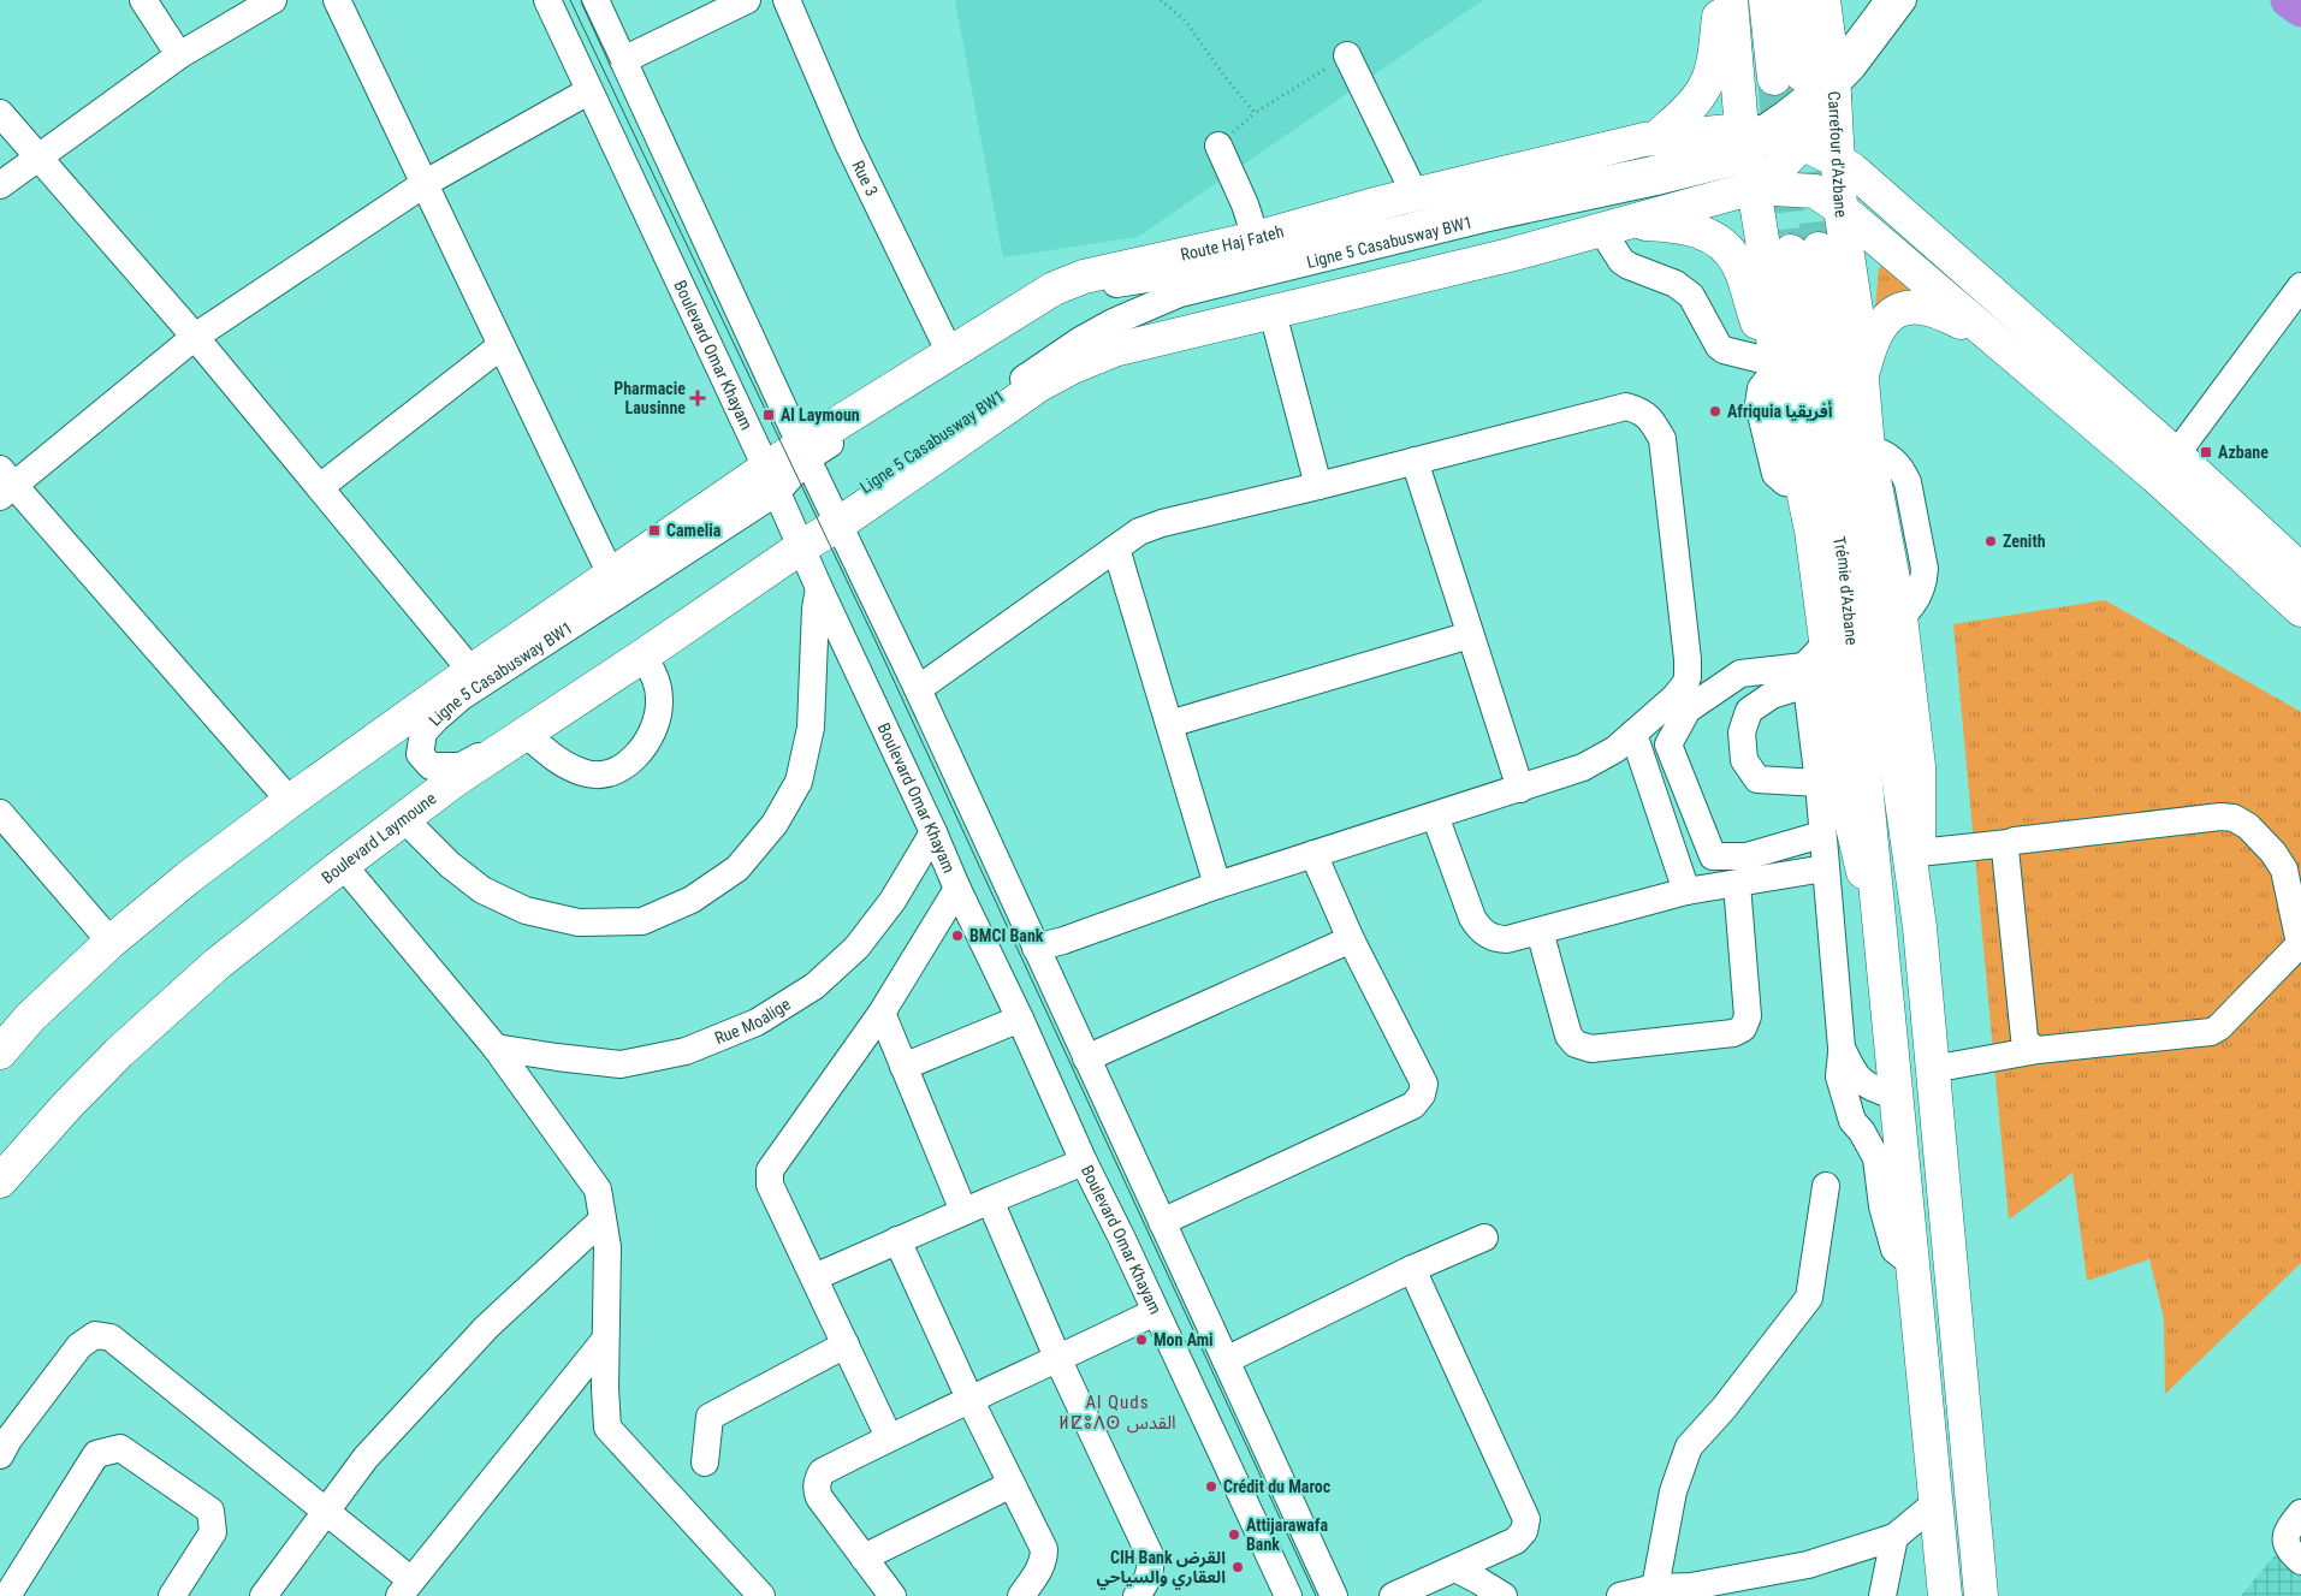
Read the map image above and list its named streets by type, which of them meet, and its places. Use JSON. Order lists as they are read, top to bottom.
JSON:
{
  "streets": {
    "main road": [
      "Carrefour d'Azbane",
      "Route Haj Fateh",
      "Trémie d'Azbane",
      "Boulevard Laymoune"
    ],
    "street": [
      "Rue 3",
      "Ligne 5 Casabusway BW1",
      "Boulevard Omar Khayam",
      "Rue Moalige"
    ]
  },
  "crossings": [
    ["Rue 3", "Route Haj Fateh"],
    ["Ligne 5 Casabusway BW1", "Route Haj Fateh"],
    ["Ligne 5 Casabusway BW1", "Boulevard Omar Khayam"],
    ["Ligne 5 Casabusway BW1", "Boulevard Laymoune"],
    ["Route Haj Fateh", "Boulevard Omar Khayam"],
    ["Boulevard Omar Khayam", "Boulevard Laymoune"],
    ["Boulevard Omar Khayam", "Rue Moalige"]
  ],
  "districts": ["Al Quds ⵍⵇⵓⴷⵙ القدس"],
  "places": {
    "health": ["Pharmacie Lausinne"],
    "other": [
      "Afriquia أفريقيا",
      "Zenith",
      "BMCI Bank",
      "Mon Ami",
      "Crédit du Maroc",
      "Attijarawafa Bank",
      "CIH Bank القرض العقاري والسياحي"
    ],
    "transit": ["Al Laymoun", "Azbane", "Camelia"]
  }
}
